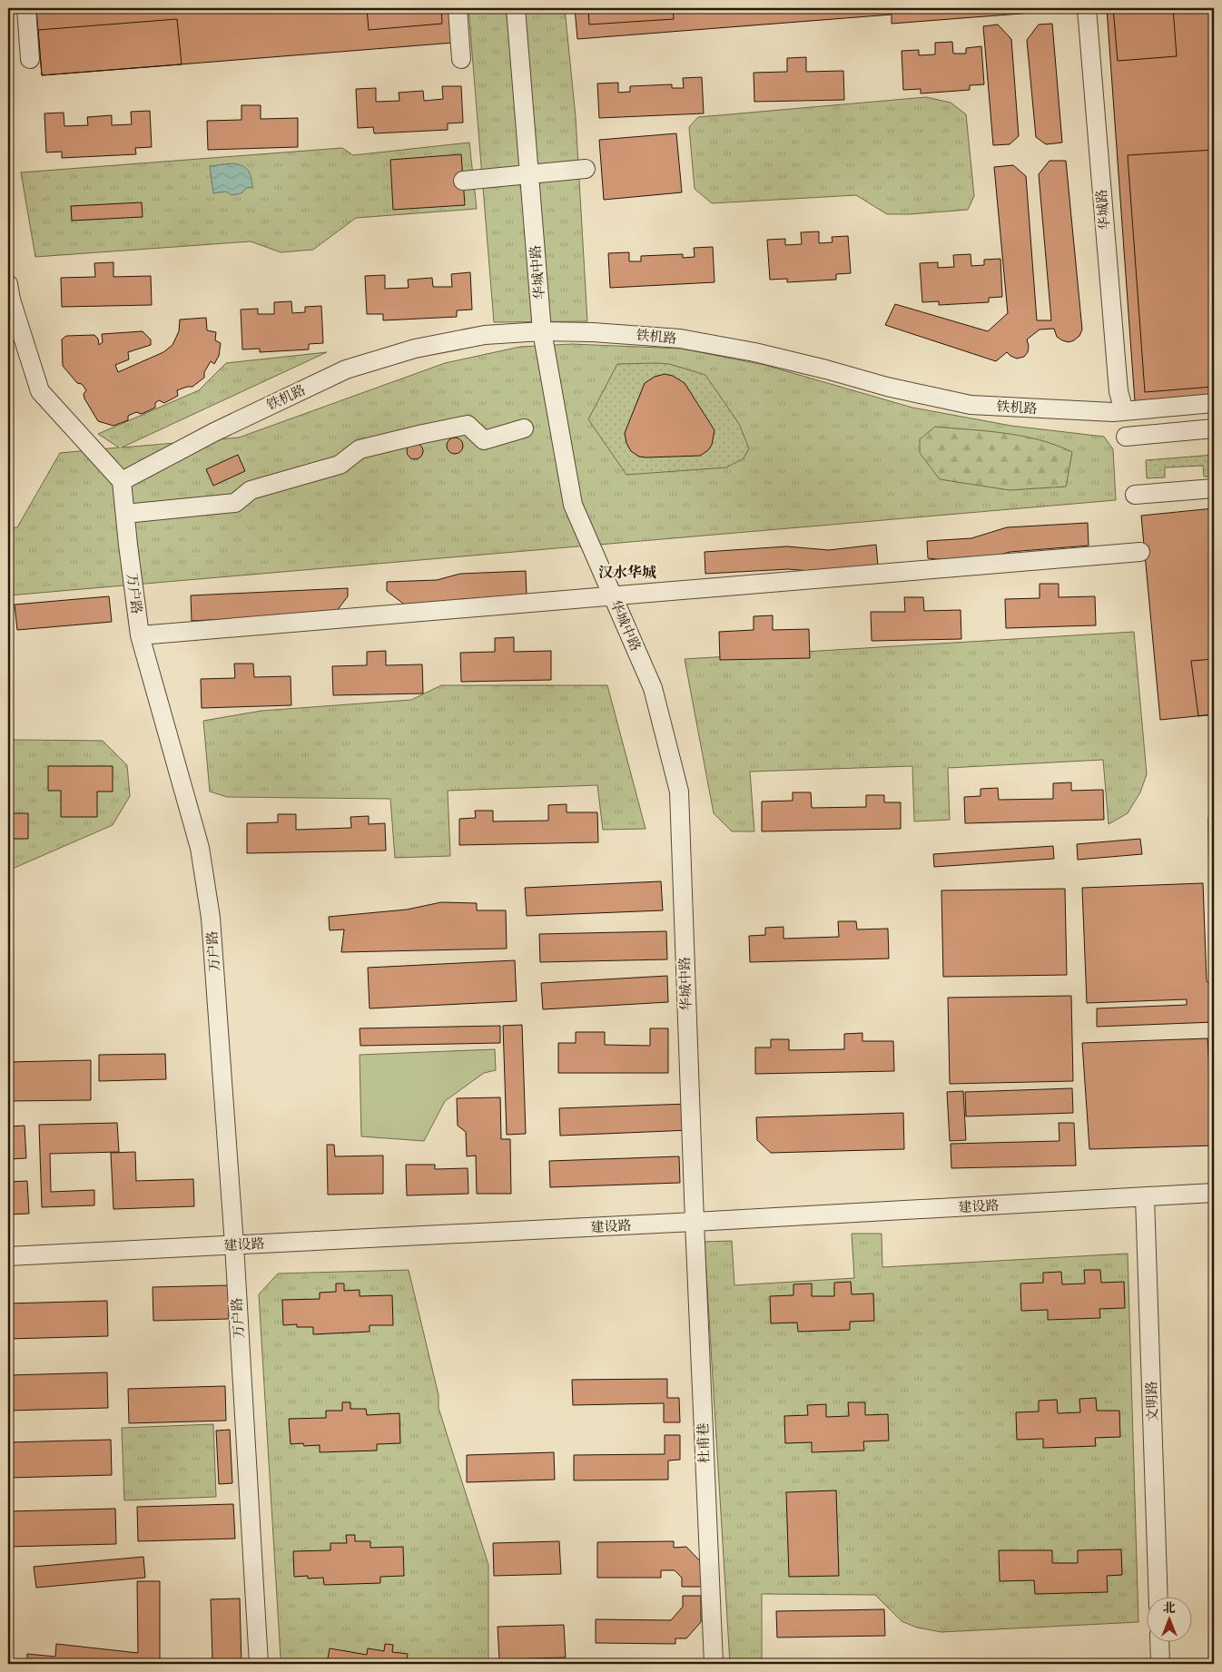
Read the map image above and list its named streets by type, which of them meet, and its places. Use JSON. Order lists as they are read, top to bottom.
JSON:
{
  "streets": {
    "street": [
      "华城路",
      "华城中路",
      "铁机路",
      "万户路",
      "建设路",
      "文明路",
      "杜甫巷"
    ]
  },
  "crossings": [
    ["华城路", "铁机路"],
    ["华城中路", "铁机路"],
    ["华城中路", "建设路"],
    ["华城中路", "杜甫巷"],
    ["铁机路", "万户路"],
    ["万户路", "建设路"],
    ["建设路", "文明路"],
    ["建设路", "杜甫巷"]
  ],
  "districts": ["汉水华城"],
  "north": "top"
}
